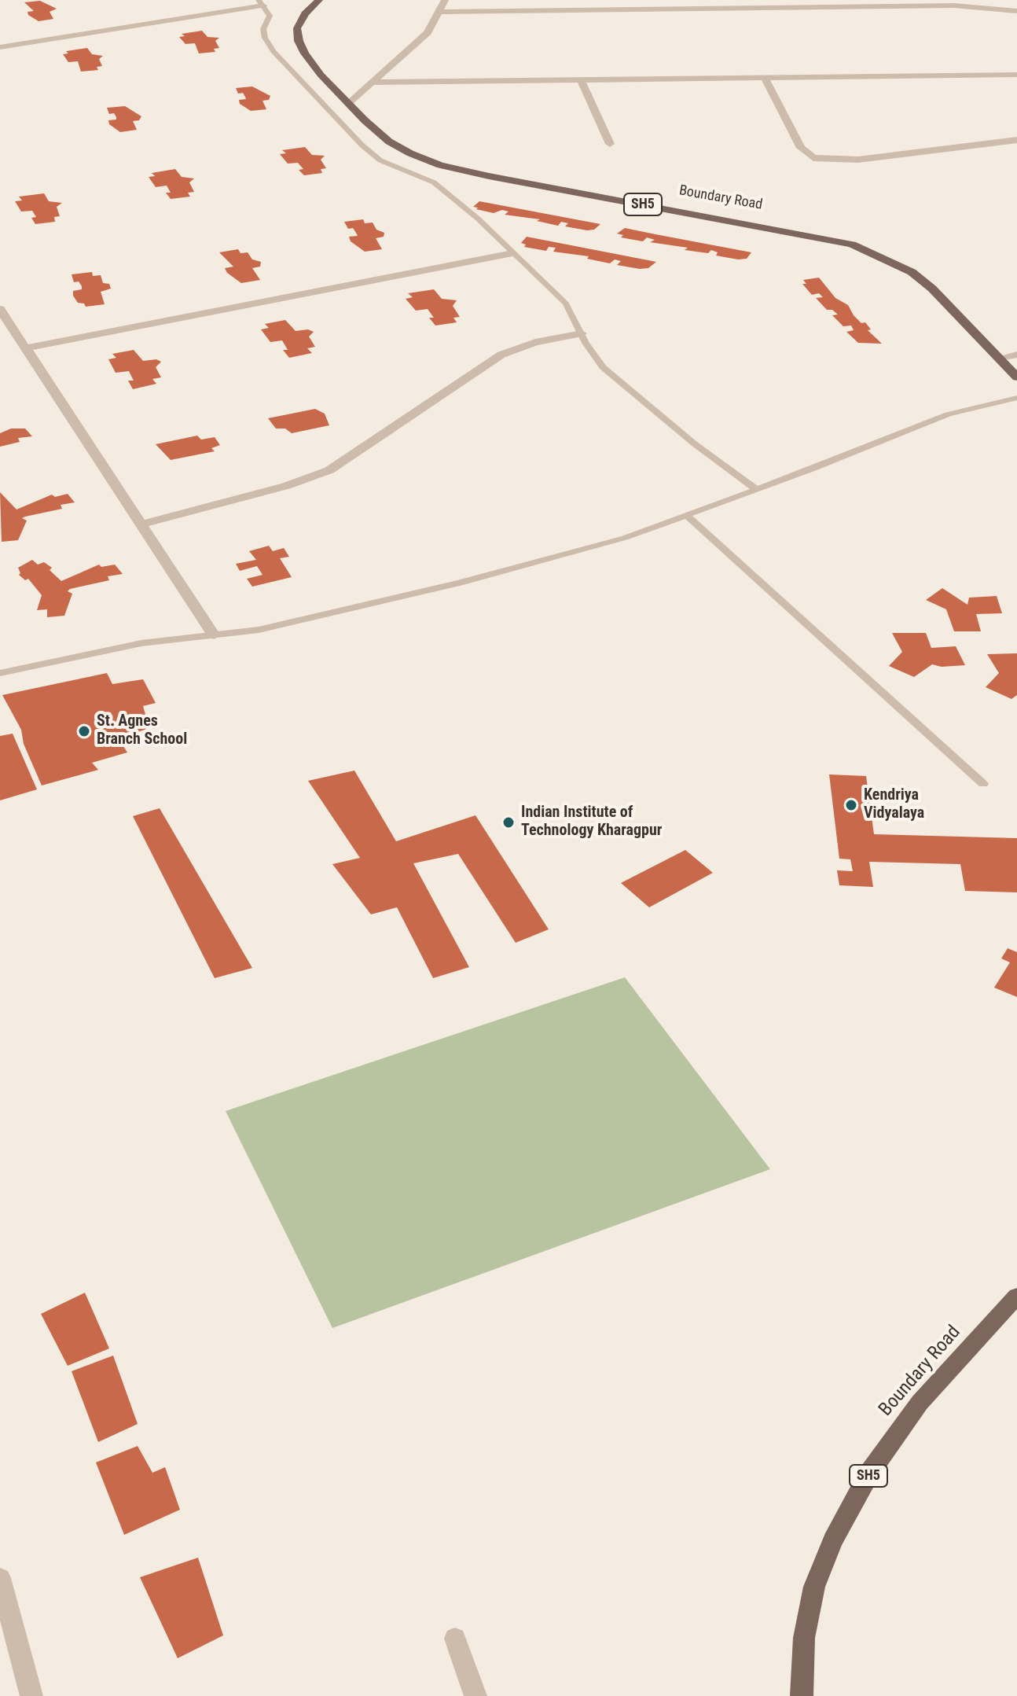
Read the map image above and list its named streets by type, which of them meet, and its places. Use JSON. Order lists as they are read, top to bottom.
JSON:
{
  "streets": {
    "main road": ["Boundary Road", "SH5"]
  },
  "places": ["St. Agnes Branch School", "Kendriya Vidyalaya", "Indian Institute of Technology Kharagpur"]
}
